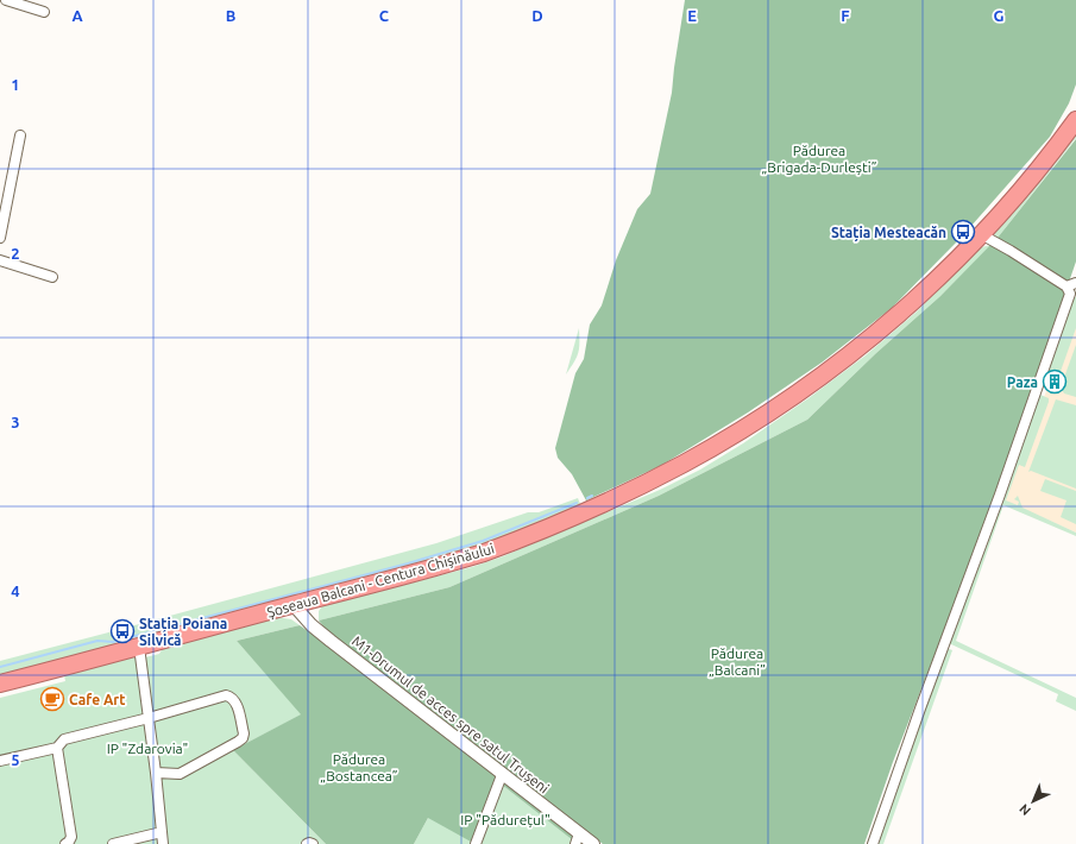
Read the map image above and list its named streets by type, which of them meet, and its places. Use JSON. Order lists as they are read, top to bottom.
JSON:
{
  "streets": {
    "highway": ["Șoseaua Balcani - Centura Chișinăului"],
    "street": ["M1-Drumul de acces spre satul Trușeni"]
  },
  "crossings": [
    ["Șoseaua Balcani - Centura Chișinăului", "M1-Drumul de acces spre satul Trușeni"]
  ],
  "parks": [
    "Pădurea „Brigada-Durlești”",
    "Pădurea „Balcani”",
    "IP \"Zdarovia\"",
    "Pădurea „Bostancea”",
    "IP \"Pădurețul\""
  ],
  "places": {
    "bus stop": ["Stația Mesteacăn", "Stația Poiana Silvică"],
    "building": ["Paza"],
    "cafe": ["Cafe Art"]
  },
  "north": "bottom left",
  "grid": {
    "columns": [
      "A",
      "B",
      "C",
      "D",
      "E",
      "F",
      "G"
    ],
    "rows": [
      "1",
      "2",
      "3",
      "4",
      "5"
    ]
  }
}
